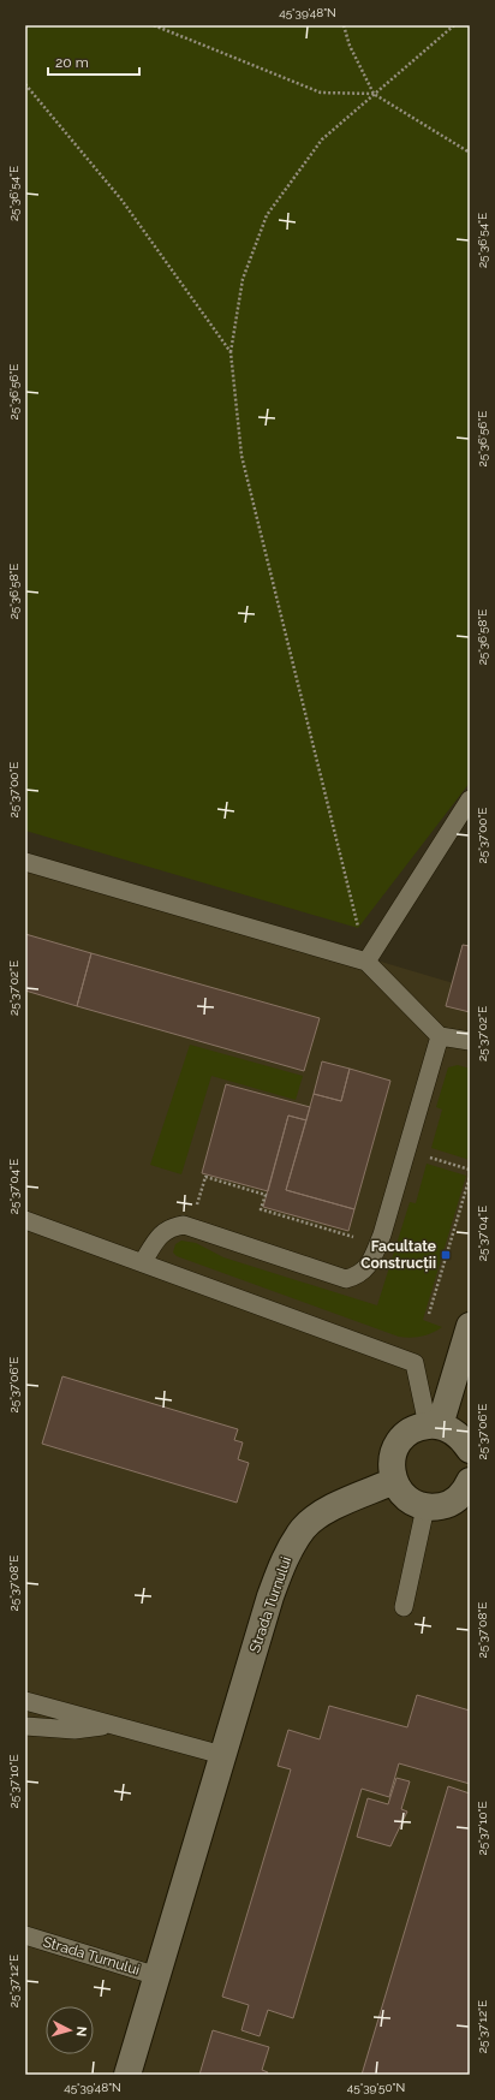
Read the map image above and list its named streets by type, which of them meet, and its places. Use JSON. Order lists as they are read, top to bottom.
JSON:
{
  "streets": {
    "street": ["Strada Turnului"]
  },
  "places": {
    "transit": ["Facultate Construcții"]
  },
  "scale_bar": "20 m",
  "north": "right",
  "coordinates": [
    "45°39'48\"N",
    "25°36'54\"E",
    "25°36'56\"E",
    "25°36'58\"E",
    "25°37'00\"E",
    "25°37'02\"E",
    "25°37'04\"E",
    "25°37'06\"E",
    "25°37'08\"E",
    "25°37'10\"E",
    "25°37'12\"E",
    "45°39'50\"N"
  ]
}
